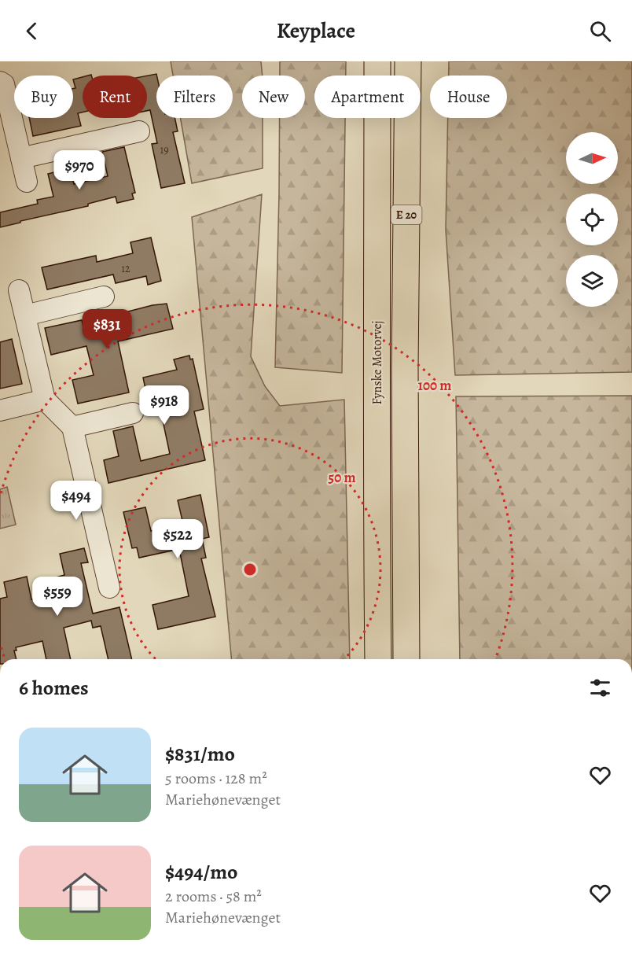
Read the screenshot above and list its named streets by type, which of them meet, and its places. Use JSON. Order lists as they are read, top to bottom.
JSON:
{
  "streets": {
    "highway": ["E 20", "Fynske Motorvej"]
  },
  "house_numbers": ["19", "12"],
  "north": "right",
  "page": {
    "header": "Keyplace",
    "chip": [
      "Buy",
      "Rent",
      "Filters",
      "New",
      "Apartment",
      "House"
    ],
    "price": [
      "$970",
      "$831",
      "$918",
      "$494",
      "$522",
      "$559"
    ],
    "heading": "6 homes",
    "list": [
      {
        "name": "$831/mo",
        "note": "5 rooms · 128 m² · Mariehønevænget"
      },
      {
        "name": "$494/mo",
        "note": "2 rooms · 58 m² · Mariehønevænget"
      }
    ]
  },
  "rings": ["100 m", "50 m"]
}
